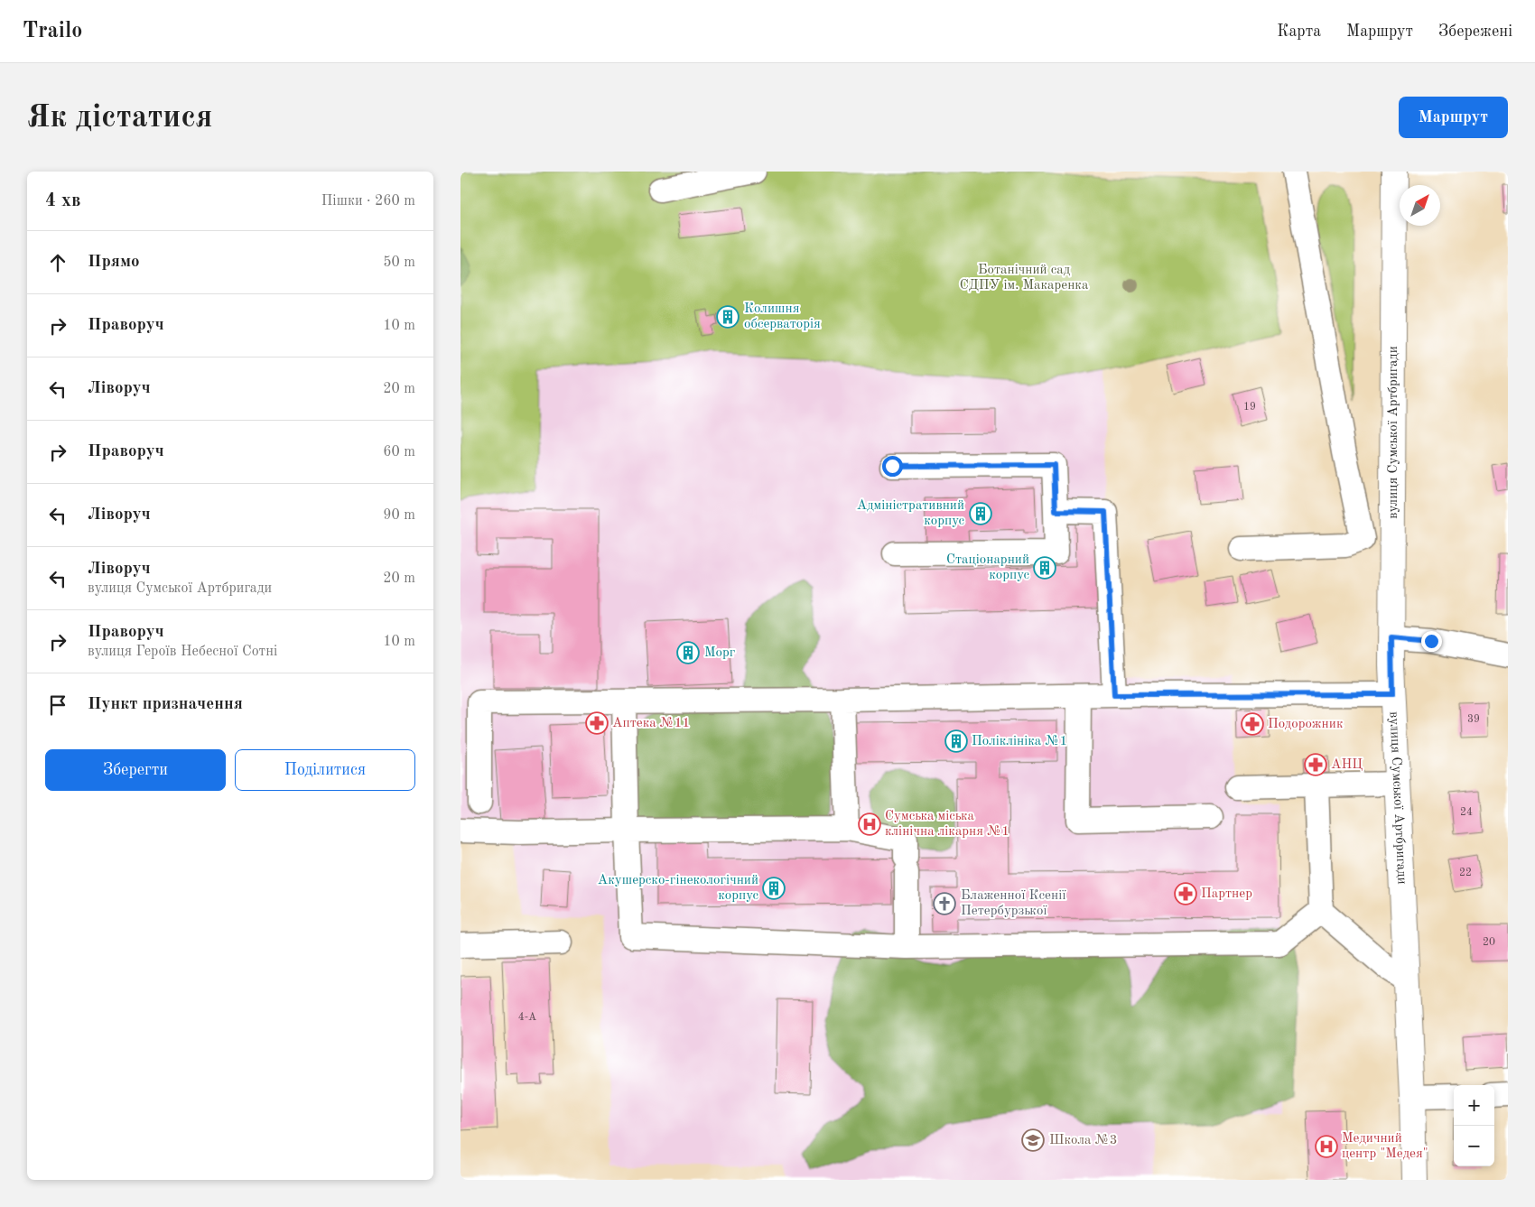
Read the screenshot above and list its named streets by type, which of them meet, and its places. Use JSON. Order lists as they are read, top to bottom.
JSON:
{
  "streets": {
    "main road": ["вулиця Сумської Артбригади"]
  },
  "parks": ["Ботанічний сад СДПУ ім. Макаренка"],
  "places": {
    "building": [
      "Колишня обсерваторія",
      "Адміністративний корпус",
      "Стаціонарний корпус",
      "Морг",
      "Поліклініка №1",
      "Акушерско-гінекологічний корпус"
    ],
    "pharmacy": [
      "Аптека №11",
      "Подорожник",
      "АНЦ",
      "Партнер"
    ],
    "hospital": ["Сумська міська клінічна лікарня №1", "Медичний центр \"Медея\""],
    "church": ["Блаженної Ксенії Петербурзької"],
    "school or university": ["Школа №3"]
  },
  "house_numbers": [
    "19",
    "39",
    "24",
    "22",
    "20",
    "4-А"
  ],
  "north": "top right",
  "page": {
    "header": "Trailo",
    "nav": ["Карта", "Маршрут", "Збережені"],
    "buttons": [
      "Маршрут",
      ["Зберегти", "Поділитися"]
    ],
    "title": "Як дістатися",
    "heading": ["4 хв", "Пішки · 260 m"],
    "list": [
      ["Прямо", "50 m"],
      ["Праворуч", "10 m"],
      ["Ліворуч", "20 m"],
      ["Праворуч", "60 m"],
      ["Ліворуч", "90 m"],
      ["Ліворуч", "вулиця Сумської Артбригади", "20 m"],
      ["Праворуч", "вулиця Героїв Небесної Сотні", "10 m"],
      "Пункт призначення"
    ],
    "map_buttons": ["+", "−"]
  }
}
